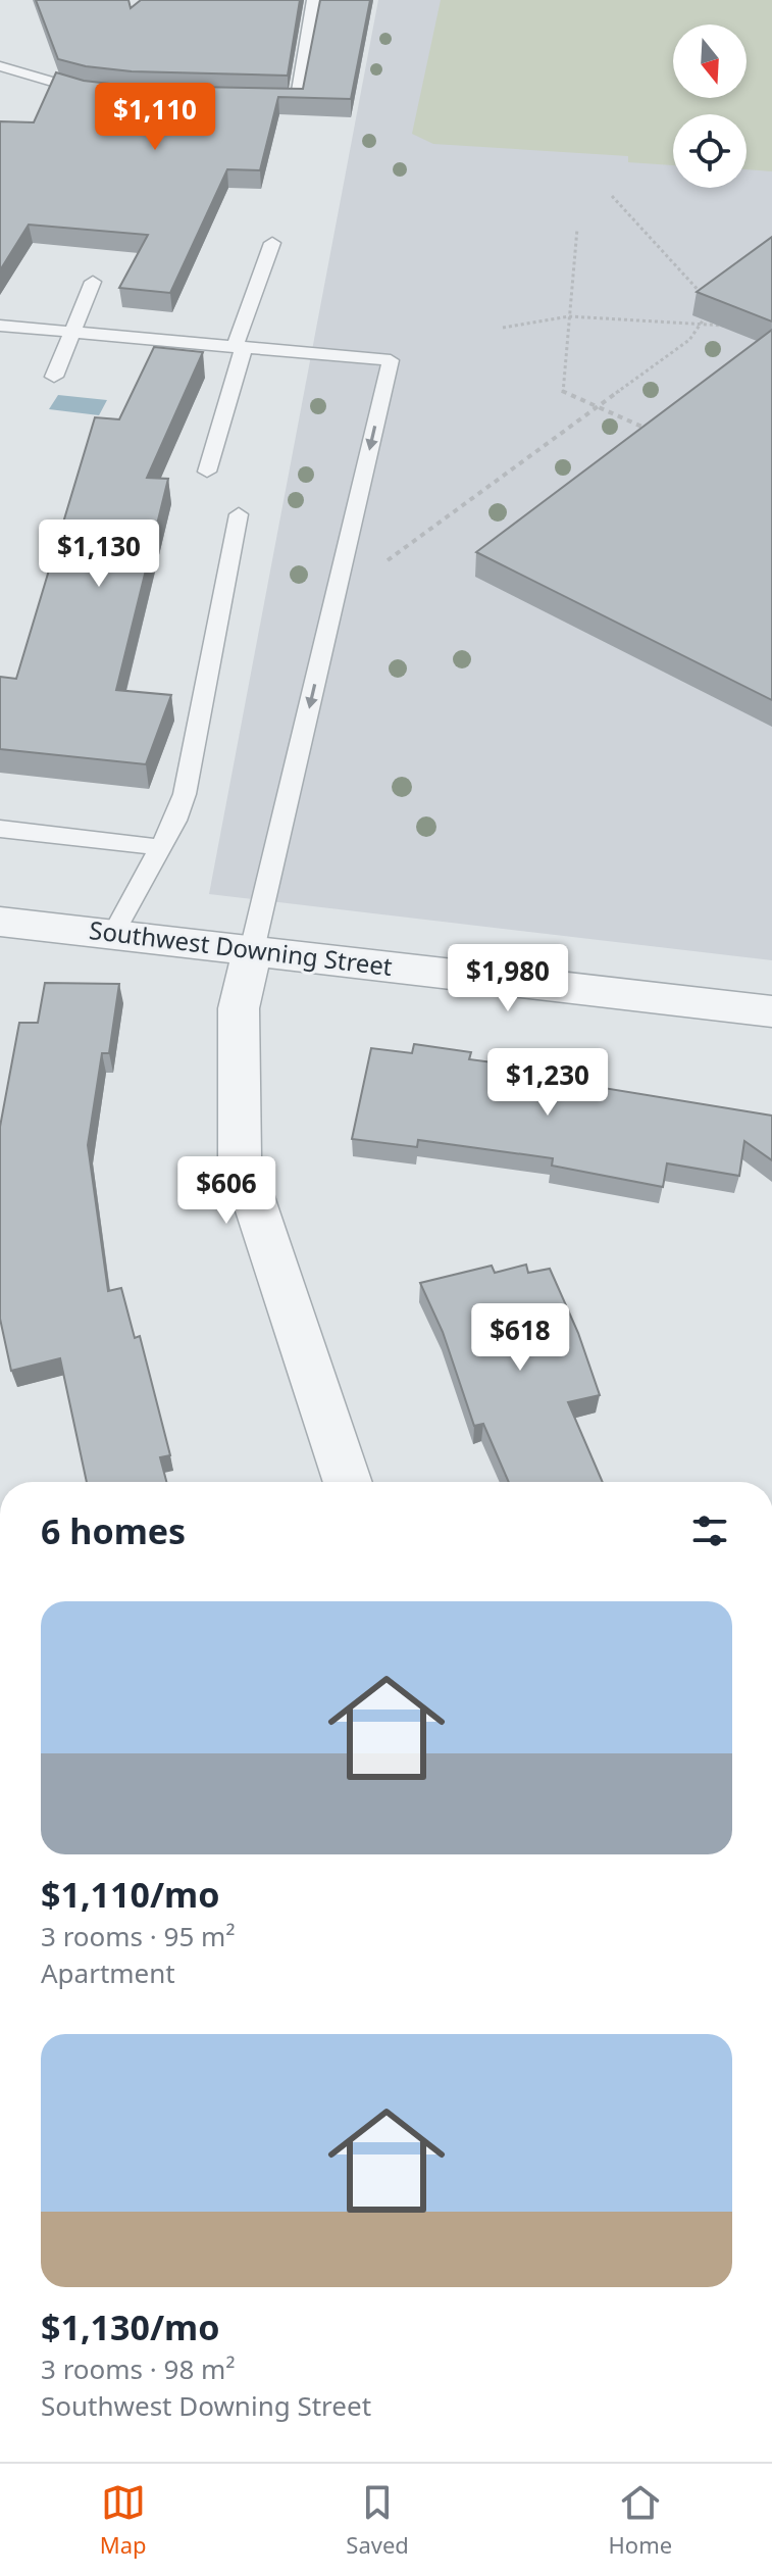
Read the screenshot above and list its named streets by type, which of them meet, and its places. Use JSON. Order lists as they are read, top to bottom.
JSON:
{
  "streets": {
    "street": ["Southwest Downing Street"]
  },
  "north": "bottom",
  "page": {
    "price": [
      "$1,110",
      "$1,130",
      "$1,980",
      "$1,230",
      "$606",
      "$618"
    ],
    "heading": "6 homes",
    "list": [
      {
        "name": "$1,110/mo",
        "note": "3 rooms · 95 m² · Apartment"
      },
      {
        "name": "$1,130/mo",
        "note": "3 rooms · 98 m² · Southwest Downing Street"
      }
    ],
    "tabs": ["Map", "Saved", "Home"]
  }
}
